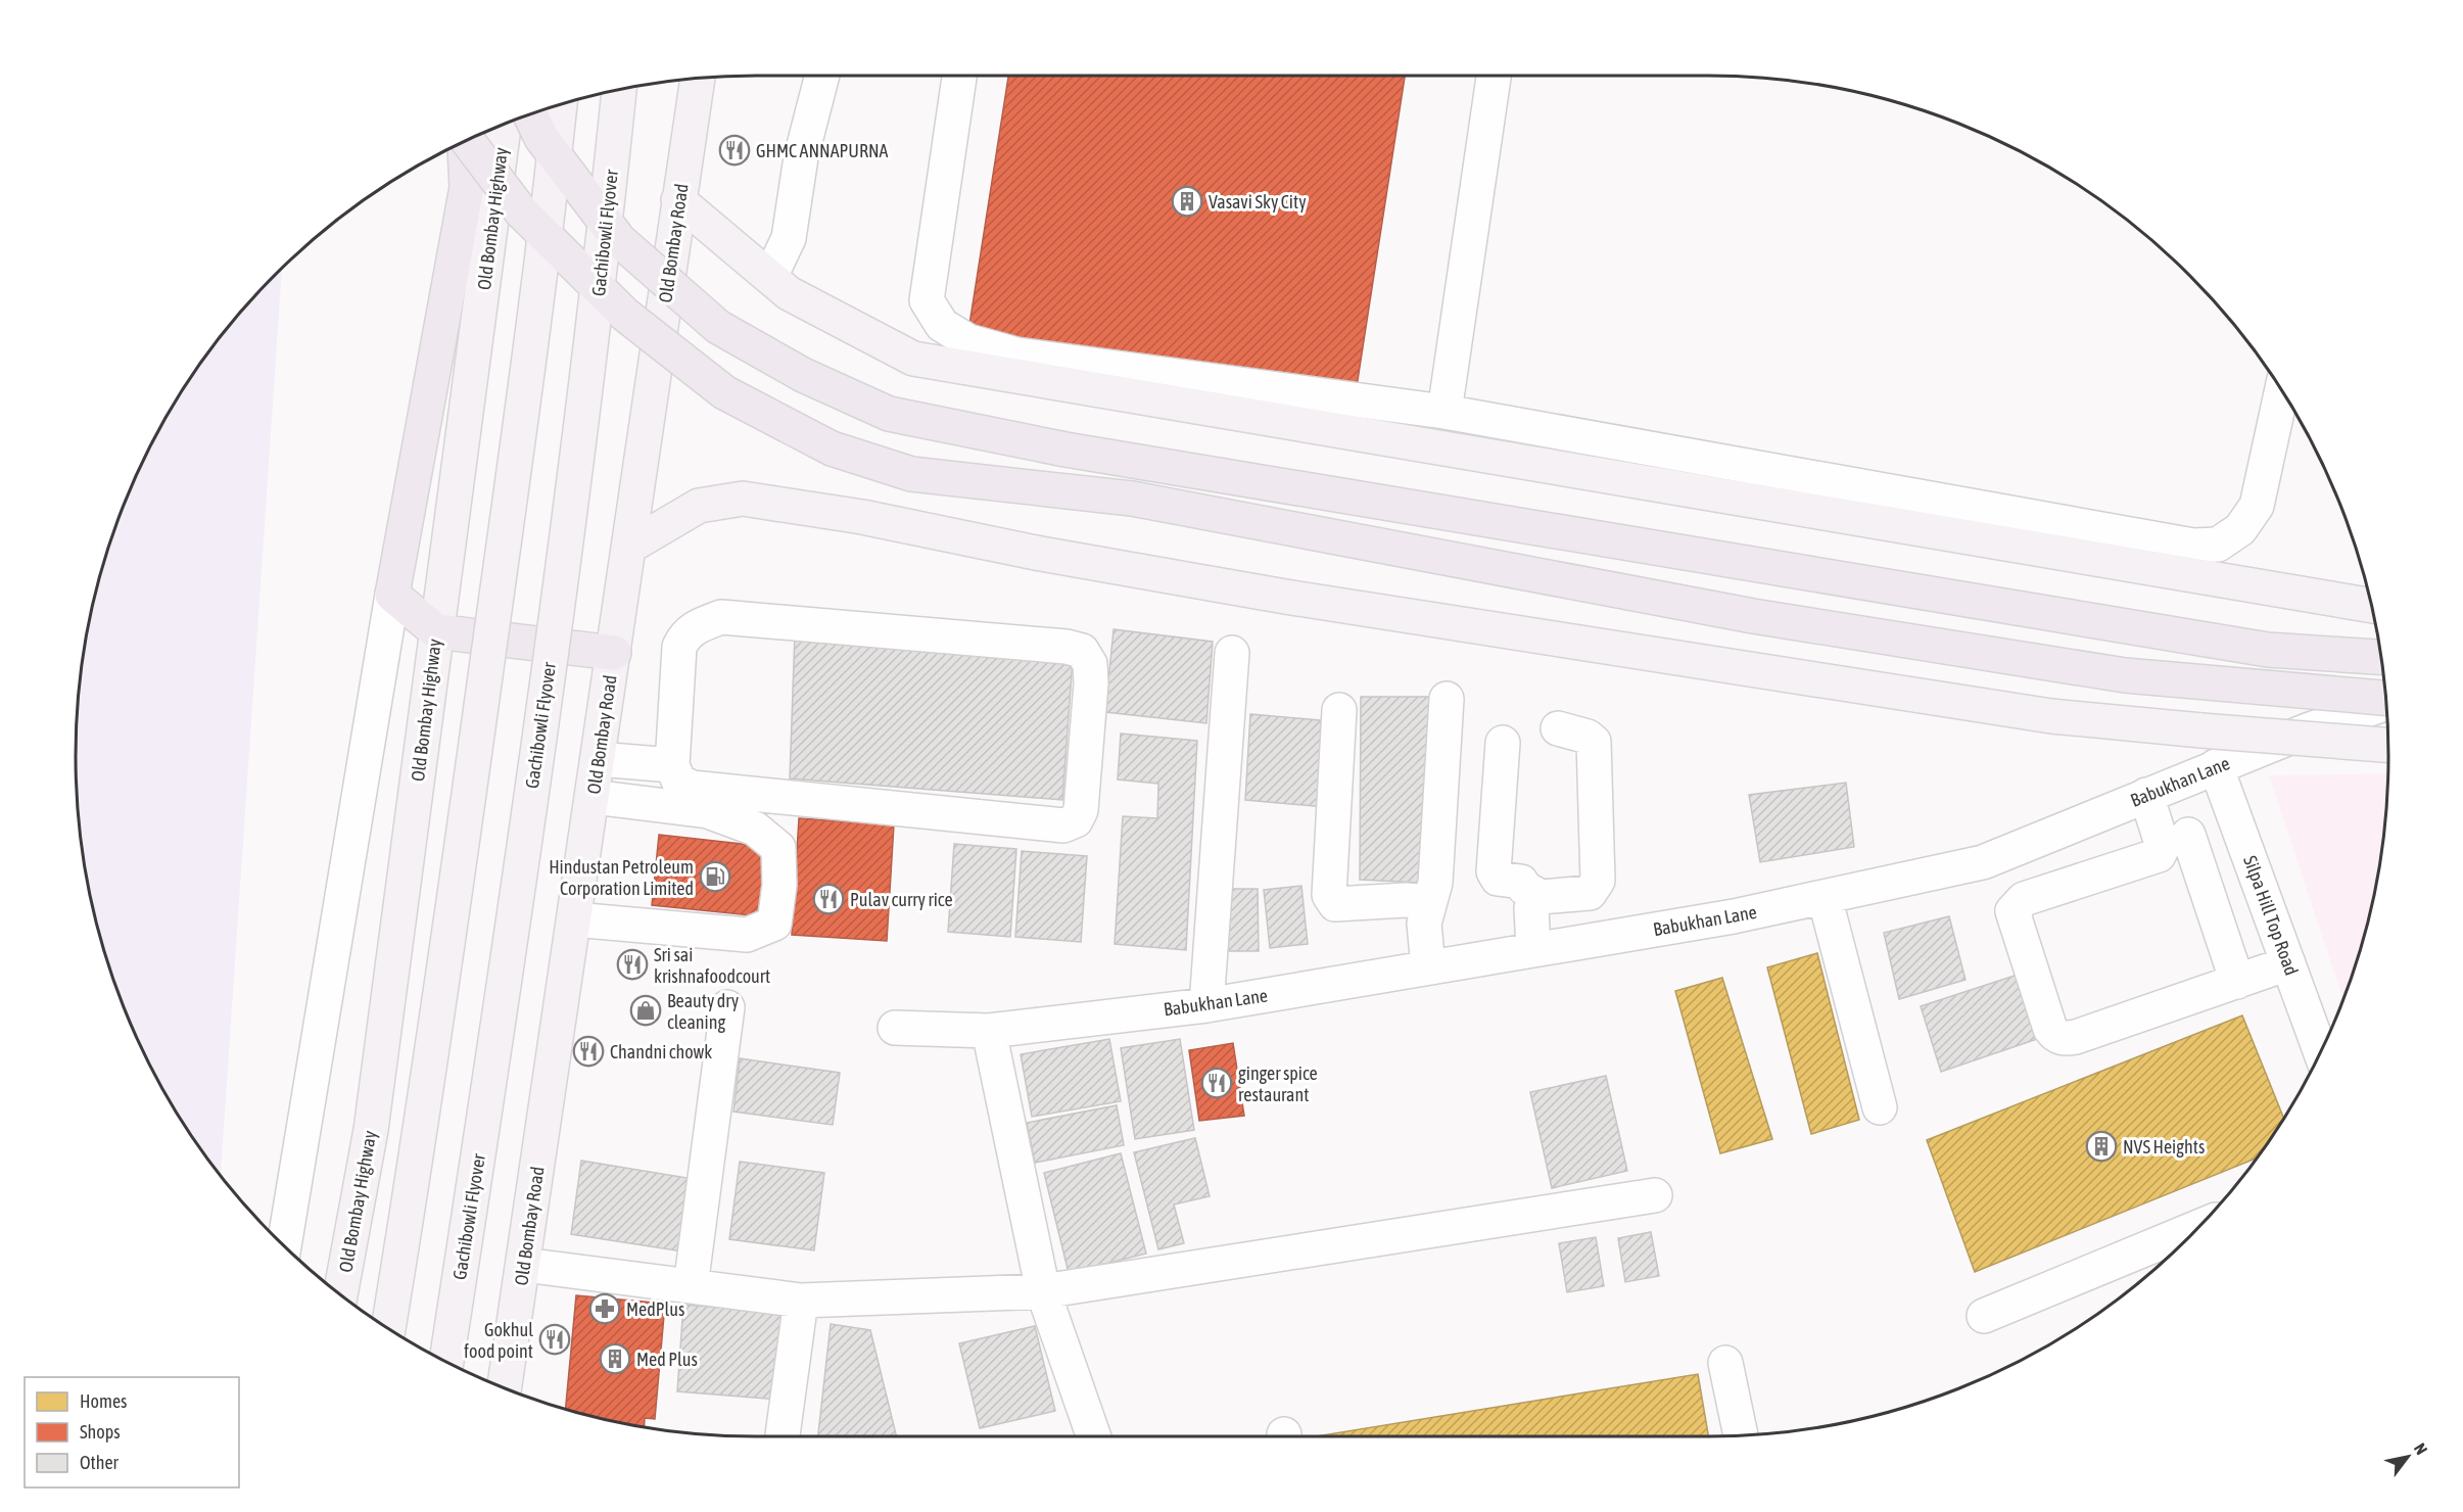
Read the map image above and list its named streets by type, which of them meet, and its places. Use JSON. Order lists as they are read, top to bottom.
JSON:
{
  "streets": {
    "main road": ["Old Bombay Highway", "Gachibowli Flyover", "Old Bombay Road"],
    "street": ["Babukhan Lane", "Silpa Hill Top Road"]
  },
  "crossings": [
    ["Babukhan Lane", "Silpa Hill Top Road"]
  ],
  "places": {
    "restaurant": [
      "GHMC ANNAPURNA",
      "Pulav curry rice",
      "Sri sai krishnafoodcourt",
      "Chandni chowk",
      "ginger spice restaurant",
      "Gokhul food point"
    ],
    "building": ["Vasavi Sky City", "NVS Heights", "Med Plus"],
    "fuel station": ["Hindustan Petroleum Corporation Limited"],
    "shop": ["Beauty dry cleaning"],
    "pharmacy": ["MedPlus"]
  },
  "legend": ["Homes", "Shops", "Other"],
  "north": "top right"
}
